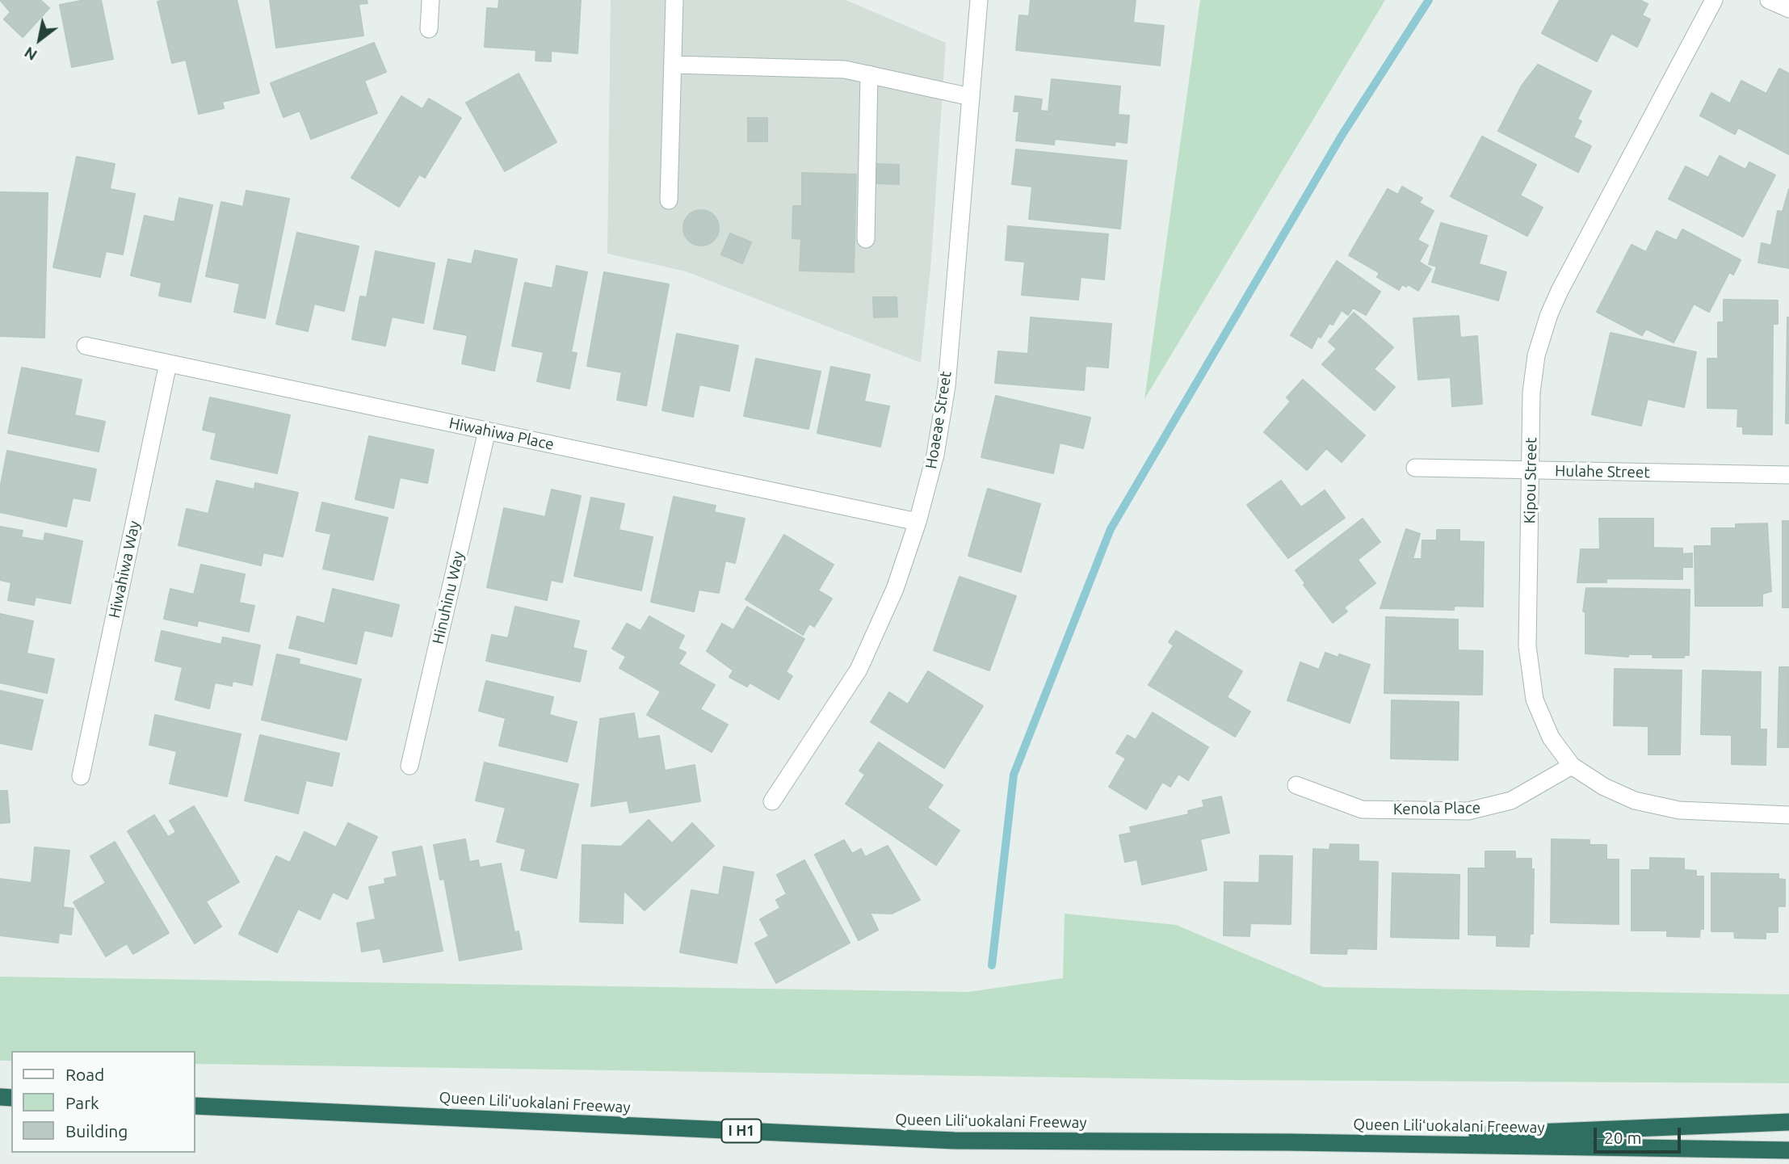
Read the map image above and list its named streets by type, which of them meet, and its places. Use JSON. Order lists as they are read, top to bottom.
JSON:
{
  "streets": {
    "highway": ["Queen Liliʻuokalani Freeway", "I H1"],
    "street": [
      "Hoaeae Street",
      "Hiwahiwa Place",
      "Hulahe Street",
      "Kipou Street",
      "Hiwahiwa Way",
      "Hinuhinu Way",
      "Kenola Place"
    ]
  },
  "crossings": [
    ["Hoaeae Street", "Hiwahiwa Place"],
    ["Hiwahiwa Place", "Hiwahiwa Way"],
    ["Hiwahiwa Place", "Hinuhinu Way"],
    ["Hulahe Street", "Kipou Street"],
    ["Kipou Street", "Kenola Place"]
  ],
  "legend": ["Road", "Park", "Building"],
  "scale_bar": "20 m",
  "north": "bottom left"
}
